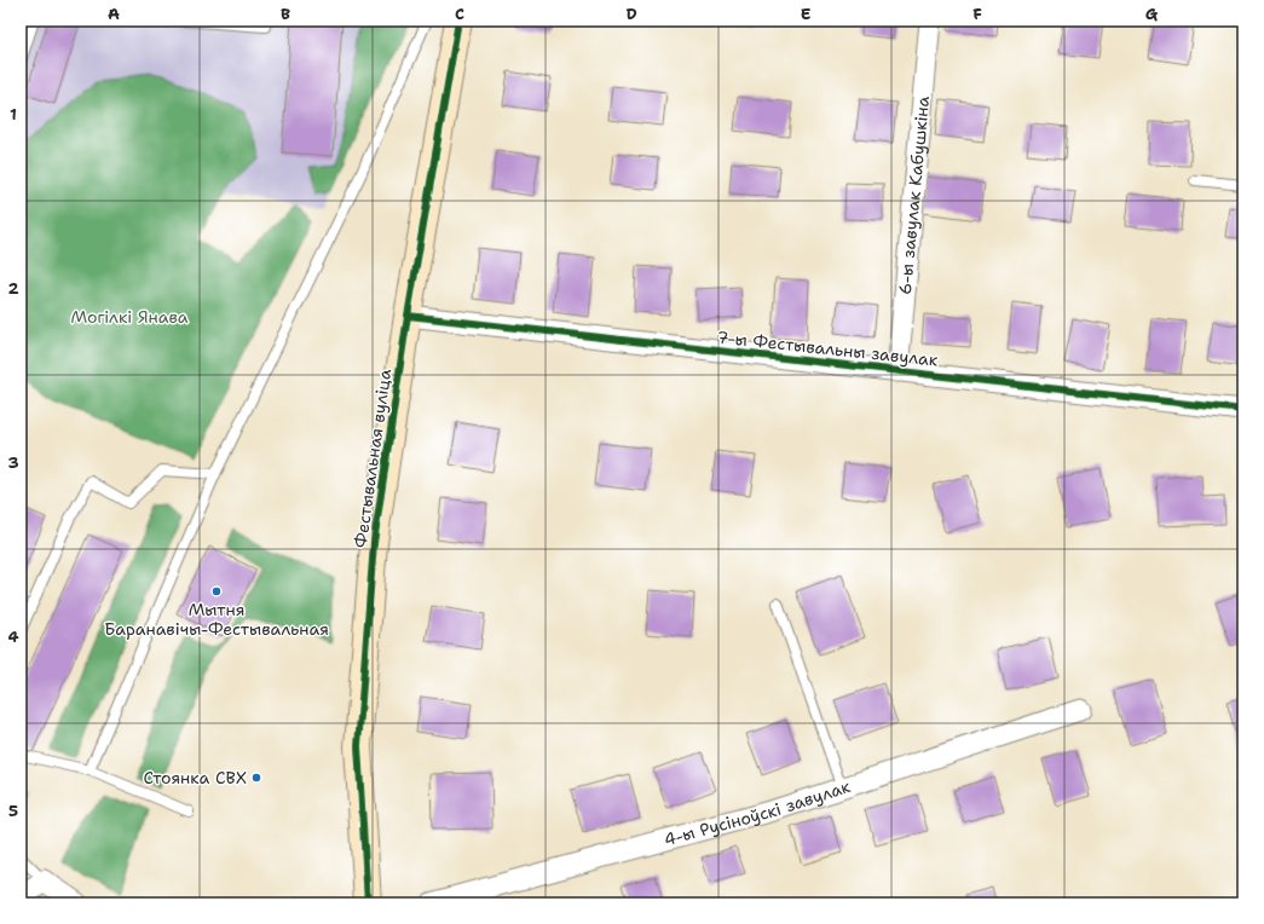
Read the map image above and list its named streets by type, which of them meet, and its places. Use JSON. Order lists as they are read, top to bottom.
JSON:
{
  "streets": {
    "street": [
      "6-ы завулак Кабушкіна",
      "7-ы Фестывальны завулак",
      "Фестывальная вуліца",
      "4-ы Русіноўскі завулак"
    ]
  },
  "crossings": [
    ["6-ы завулак Кабушкіна", "7-ы Фестывальны завулак"],
    ["7-ы Фестывальны завулак", "Фестывальная вуліца"]
  ],
  "parks": ["Могілкі Янава"],
  "places": ["Мытня Баранавічы-Фестывальная", "Стоянка СВХ"],
  "grid": {
    "columns": [
      "A",
      "B",
      "C",
      "D",
      "E",
      "F",
      "G"
    ],
    "rows": [
      "1",
      "2",
      "3",
      "4",
      "5"
    ]
  }
}
